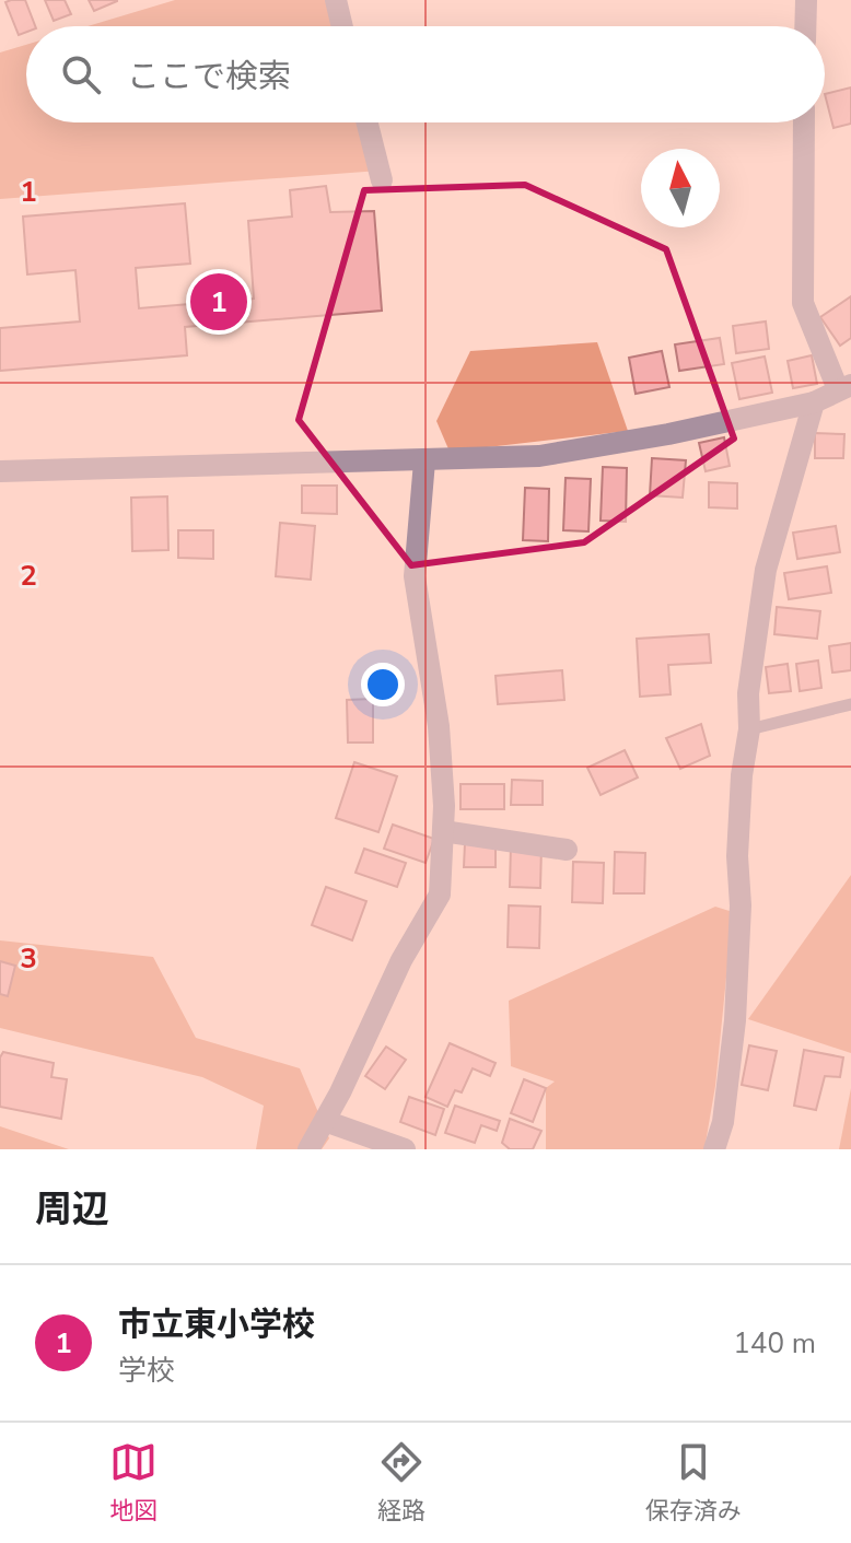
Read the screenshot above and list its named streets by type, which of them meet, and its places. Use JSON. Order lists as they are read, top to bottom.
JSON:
{
  "north": "top",
  "page": {
    "search": "ここで検索",
    "pins": "1",
    "heading": "周辺",
    "list": [
      {
        "mark": "1",
        "name": "市立東小学校",
        "note": "学校",
        "value": "140 m"
      }
    ],
    "nav": ["地図", "経路", "保存済み"]
  },
  "grid": {
    "rows": ["1", "2", "3"]
  }
}
